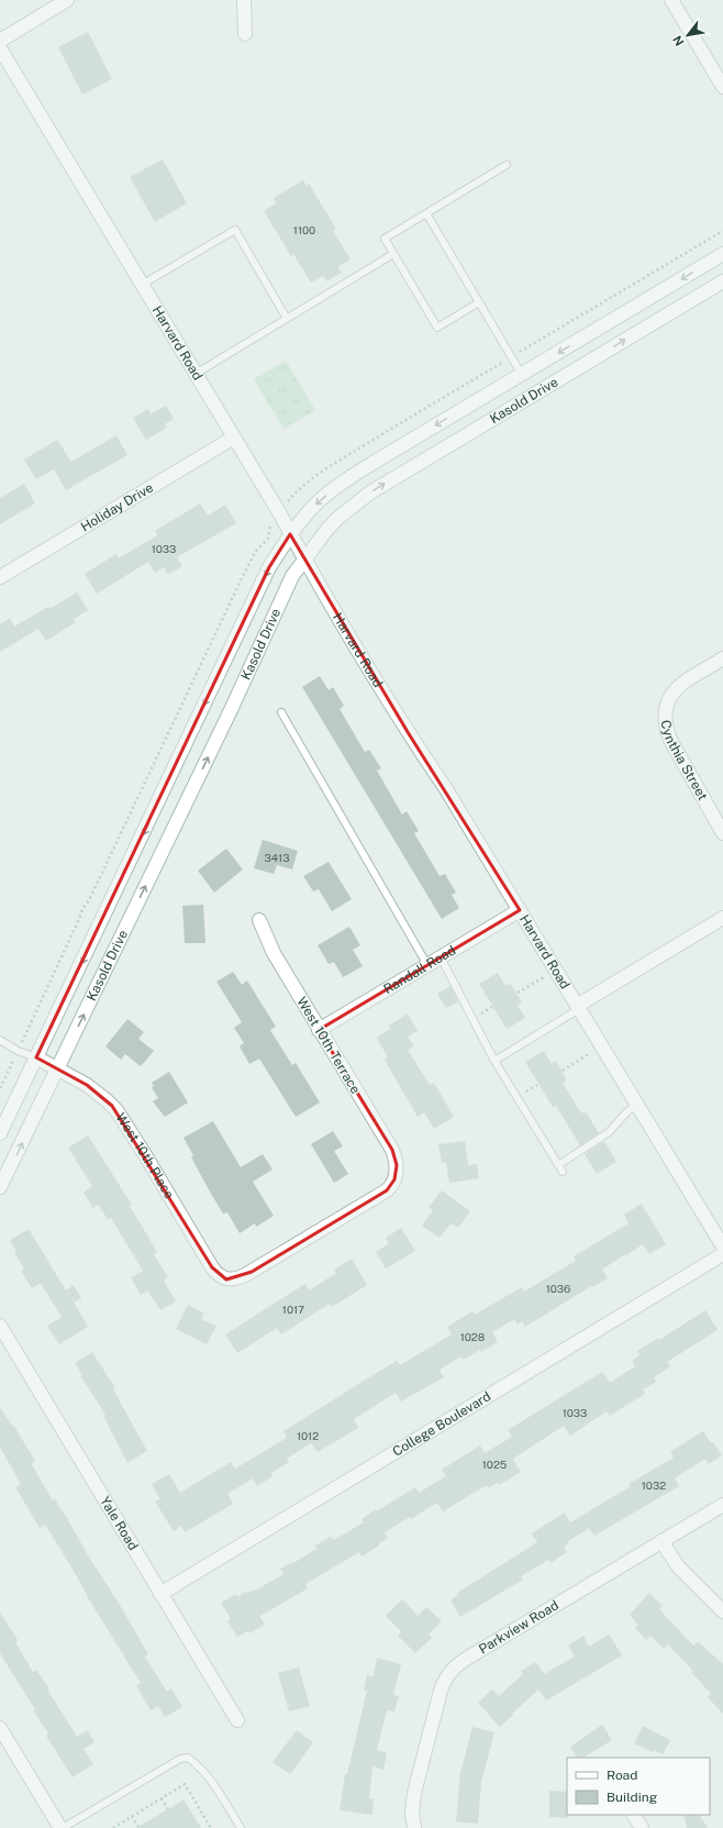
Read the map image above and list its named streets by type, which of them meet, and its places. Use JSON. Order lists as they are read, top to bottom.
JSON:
{
  "streets": {
    "street": [
      "Harvard Road",
      "Kasold Drive",
      "Holiday Drive",
      "Cynthia Street",
      "Randall Road",
      "West 10th Terrace",
      "West 10th Place",
      "College Boulevard",
      "Yale Road",
      "Parkview Road"
    ]
  },
  "crossings": [
    ["Harvard Road", "Kasold Drive"],
    ["Harvard Road", "Holiday Drive"],
    ["Harvard Road", "Randall Road"],
    ["Kasold Drive", "West 10th Place"],
    ["Randall Road", "West 10th Terrace"],
    ["West 10th Terrace", "West 10th Place"],
    ["College Boulevard", "Yale Road"]
  ],
  "house_numbers": [
    "1100",
    "1033",
    "3413",
    "1036",
    "1017",
    "1028",
    "1033",
    "1012",
    "1025",
    "1032"
  ],
  "legend": ["Road", "Building"],
  "north": "bottom left"
}
